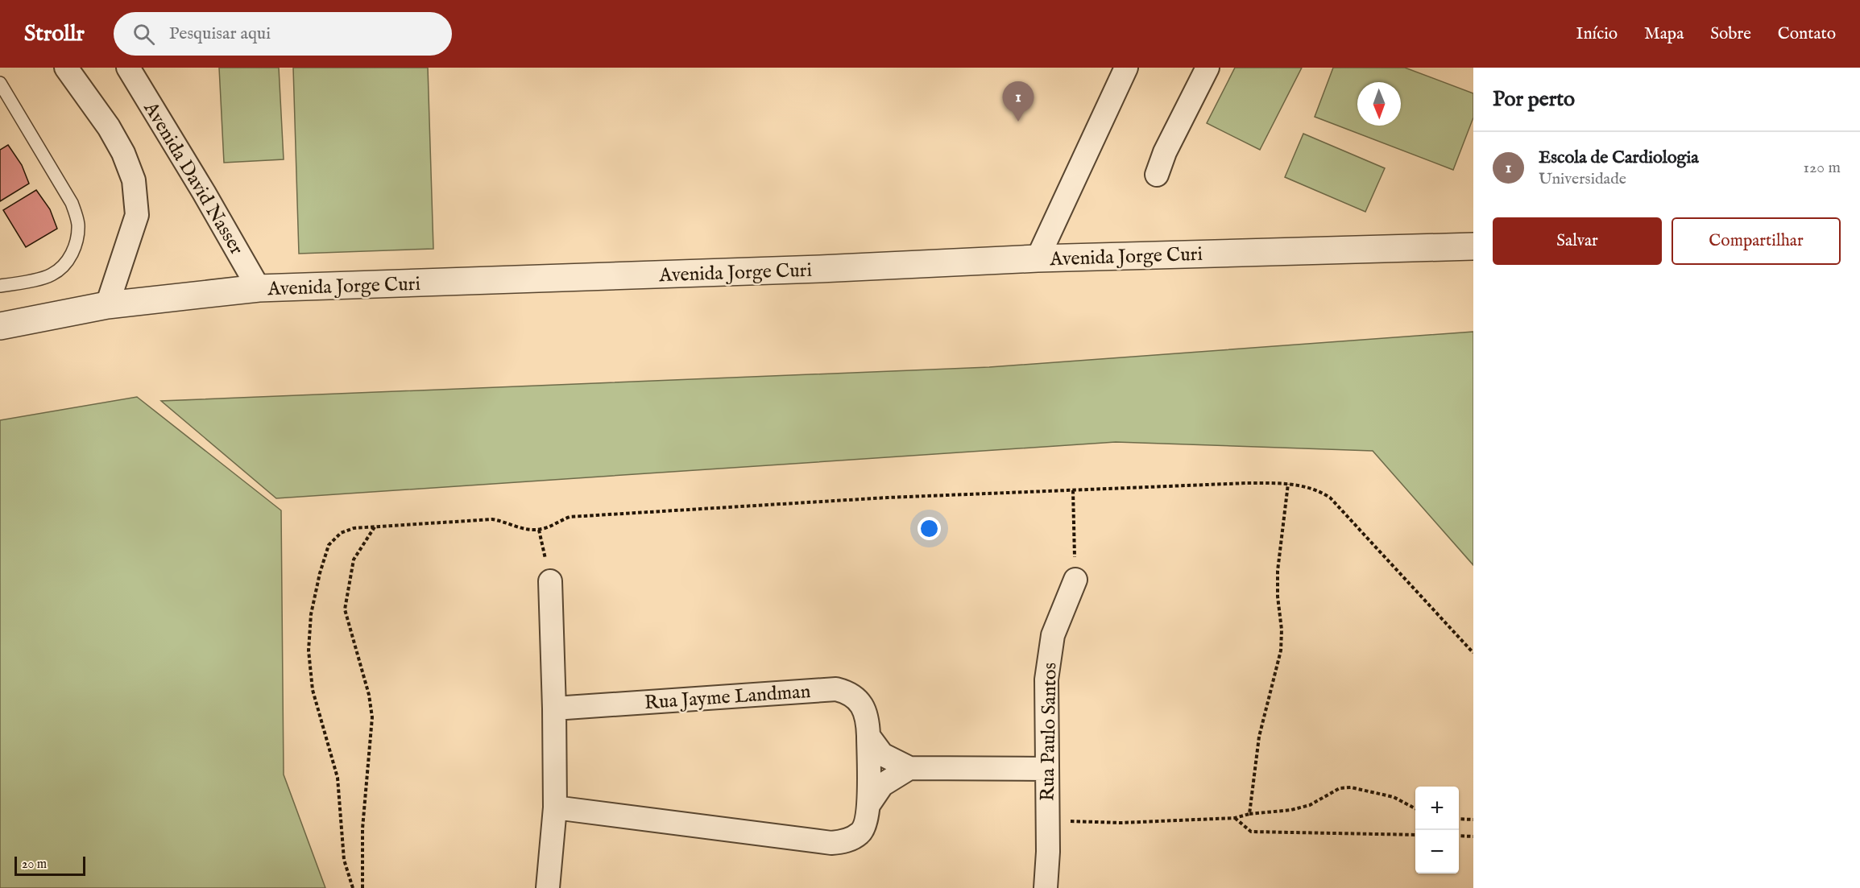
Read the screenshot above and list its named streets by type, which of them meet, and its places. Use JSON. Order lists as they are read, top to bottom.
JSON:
{
  "streets": {
    "street": [
      "Avenida David Nasser",
      "Avenida Jorge Curi",
      "Rua Jayme Landman",
      "Rua Paulo Santos"
    ]
  },
  "crossings": [
    ["Avenida David Nasser", "Avenida Jorge Curi"]
  ],
  "scale_bar": "20 m",
  "north": "bottom",
  "page": {
    "header": "Strollr",
    "search": "Pesquisar aqui",
    "nav": [
      "Início",
      "Mapa",
      "Sobre",
      "Contato"
    ],
    "heading": "Por perto",
    "pins": "1",
    "list": [
      {
        "mark": "1",
        "name": "Escola de Cardiologia",
        "note": "Universidade",
        "value": "120 m"
      }
    ],
    "buttons": ["Salvar", "Compartilhar"],
    "map_buttons": ["+", "−"],
    "scale": "20 m"
  }
}
